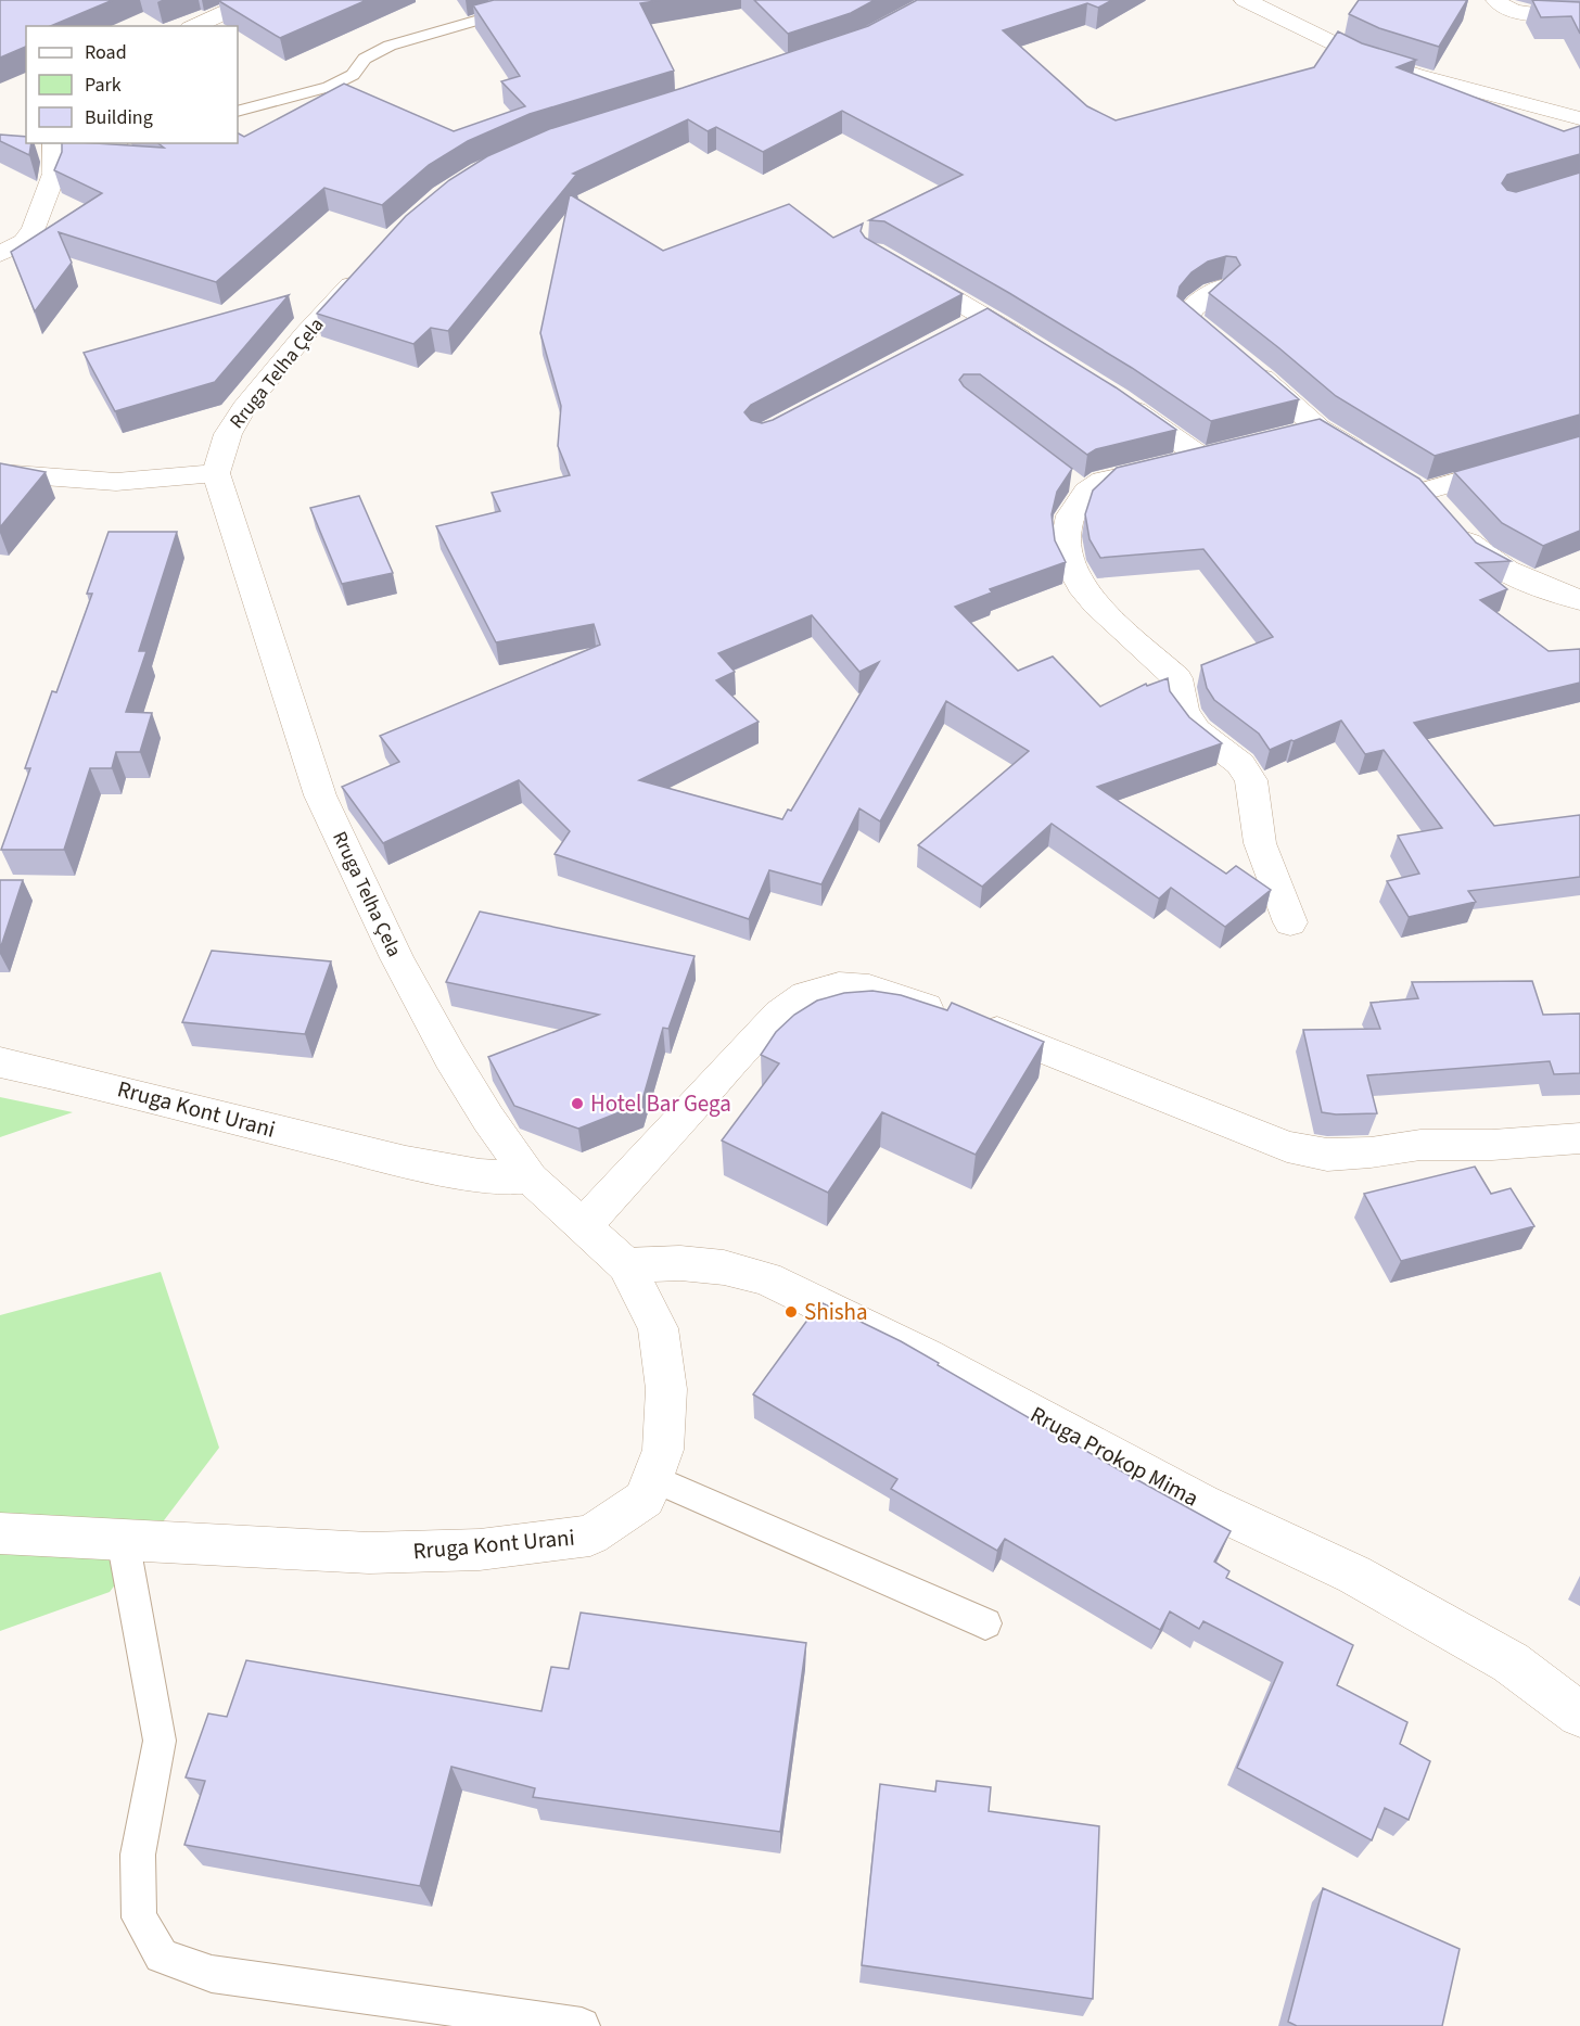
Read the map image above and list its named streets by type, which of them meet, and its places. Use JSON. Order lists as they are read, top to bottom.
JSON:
{
  "streets": {
    "street": ["Rruga Telha Çela", "Rruga Kont Urani", "Rruga Prokop Mima"]
  },
  "crossings": [
    ["Rruga Telha Çela", "Rruga Kont Urani"],
    ["Rruga Kont Urani", "Rruga Prokop Mima"]
  ],
  "places": ["Hotel Bar Gega", "Shisha"],
  "legend": ["Road", "Park", "Building"]
}
